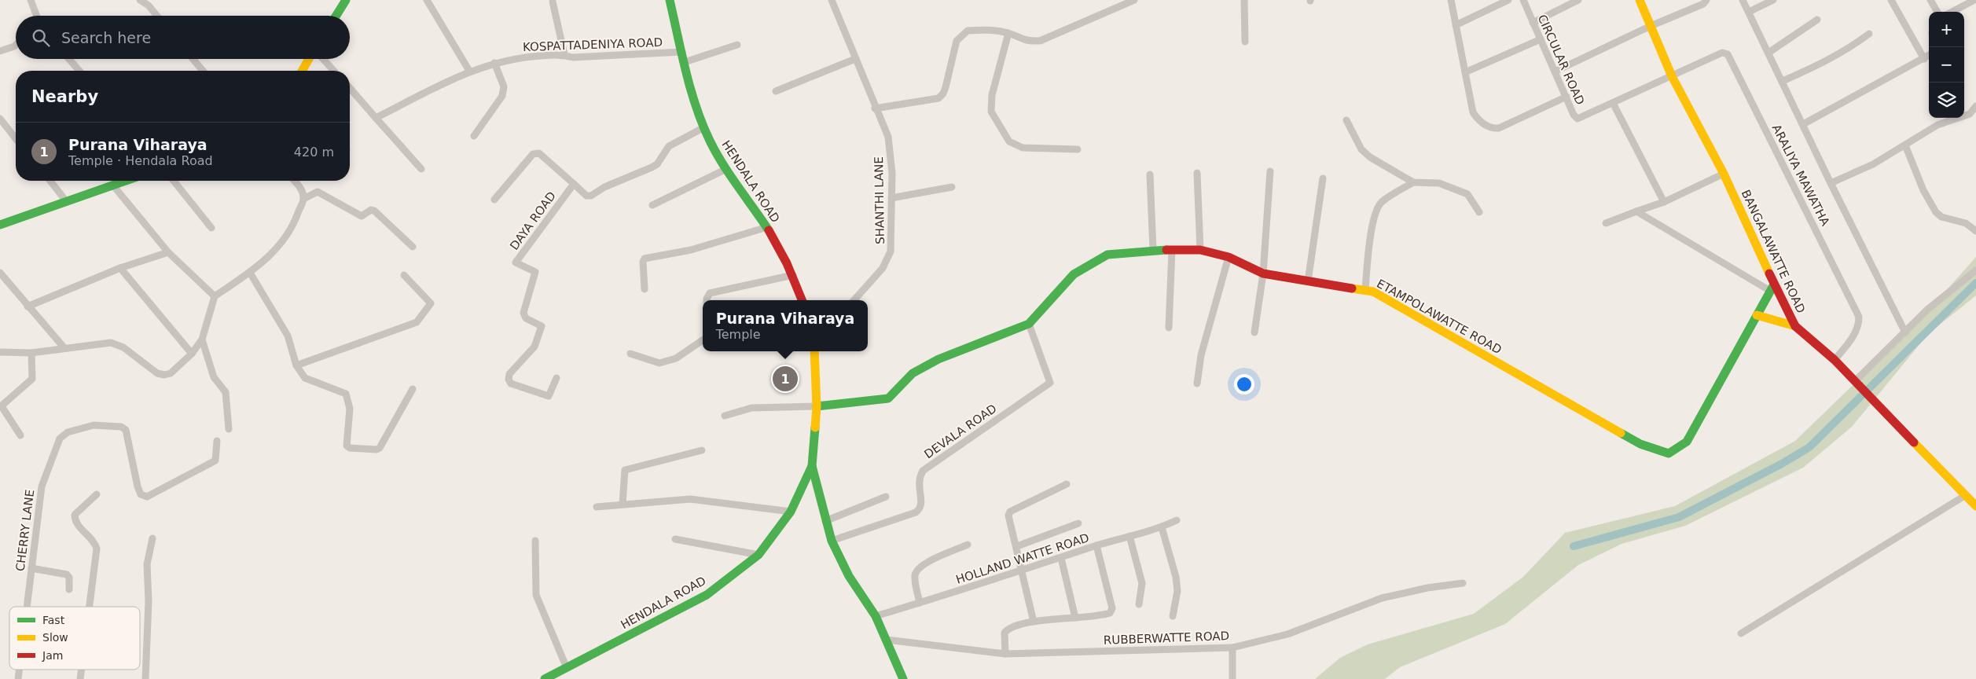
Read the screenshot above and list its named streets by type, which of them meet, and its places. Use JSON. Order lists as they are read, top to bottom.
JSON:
{
  "streets": {
    "street": [
      "KOSPATTADENIYA ROAD",
      "CIRCULAR ROAD",
      "ARALIYA MAWATHA",
      "HENDALA ROAD",
      "SHANTHI LANE",
      "DAYA ROAD",
      "BANGALAWATTE ROAD",
      "ETAMPOLAWATTE ROAD",
      "DEVALA ROAD",
      "CHERRY LANE",
      "HOLLAND WATTE ROAD",
      "RUBBERWATTE ROAD"
    ]
  },
  "crossings": [
    ["KOSPATTADENIYA ROAD", "HENDALA ROAD"],
    ["CIRCULAR ROAD", "ARALIYA MAWATHA"],
    ["CIRCULAR ROAD", "BANGALAWATTE ROAD"],
    ["ARALIYA MAWATHA", "BANGALAWATTE ROAD"],
    ["HENDALA ROAD", "ETAMPOLAWATTE ROAD"],
    ["BANGALAWATTE ROAD", "ETAMPOLAWATTE ROAD"],
    ["ETAMPOLAWATTE ROAD", "DEVALA ROAD"]
  ],
  "legend": ["Fast", "Slow", "Jam"],
  "page": {
    "map_buttons": ["+", "−"],
    "search": "Search here",
    "heading": "Nearby",
    "list": [
      {
        "mark": "1",
        "name": "Purana Viharaya",
        "note": "Temple · Hendala Road",
        "value": "420 m"
      }
    ],
    "popup": ["Purana Viharaya", "Temple"],
    "pins": "1"
  }
}
